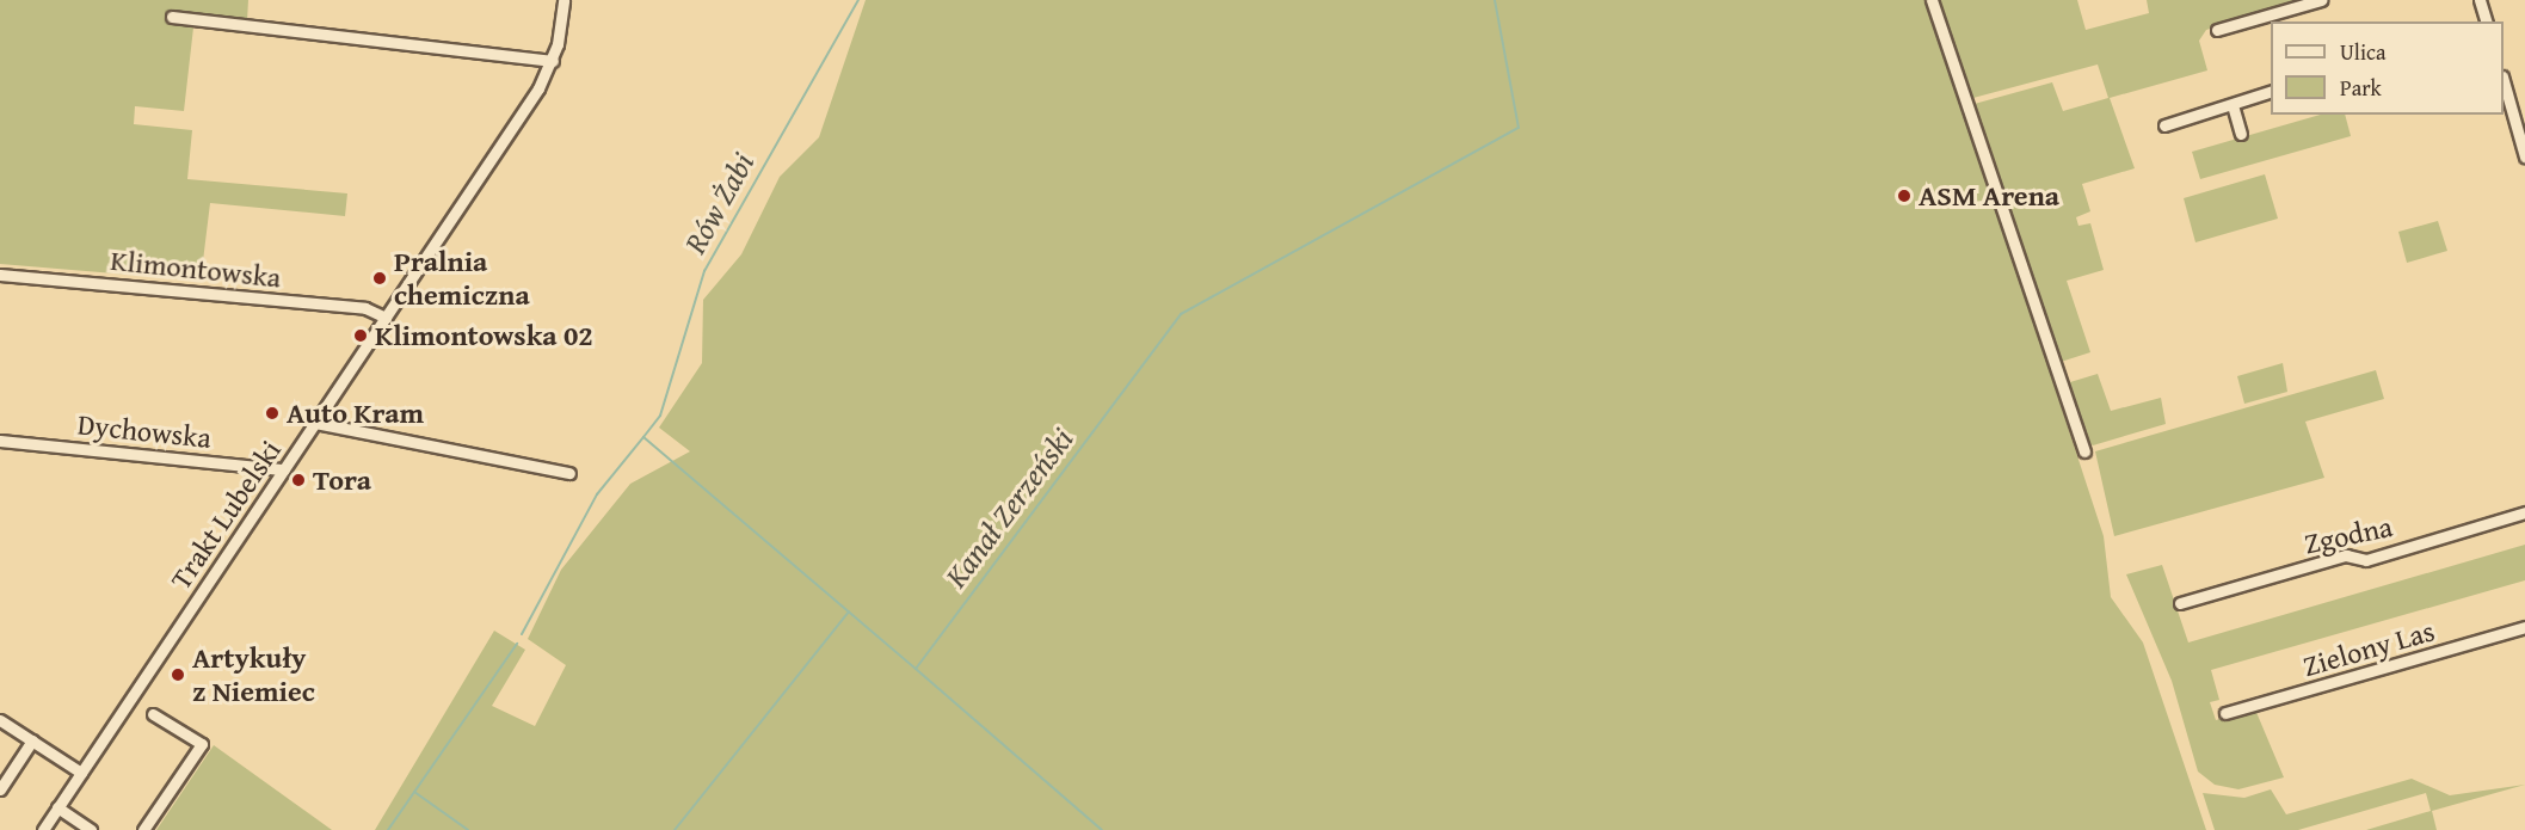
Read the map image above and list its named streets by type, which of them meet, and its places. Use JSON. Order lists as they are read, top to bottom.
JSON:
{
  "streets": {
    "street": [
      "Klimontowska",
      "Dychowska",
      "Trakt Lubelski",
      "Zgodna",
      "Zielony Las"
    ]
  },
  "crossings": [
    ["Klimontowska", "Trakt Lubelski"],
    ["Dychowska", "Trakt Lubelski"]
  ],
  "water": ["Rów Żabi", "Kanał Zerzeński"],
  "places": [
    "ASM Arena",
    "Pralnia chemiczna",
    "Klimontowska 02",
    "Auto Kram",
    "Tora",
    "Artykuły z Niemiec"
  ],
  "legend": ["Ulica", "Park"]
}
